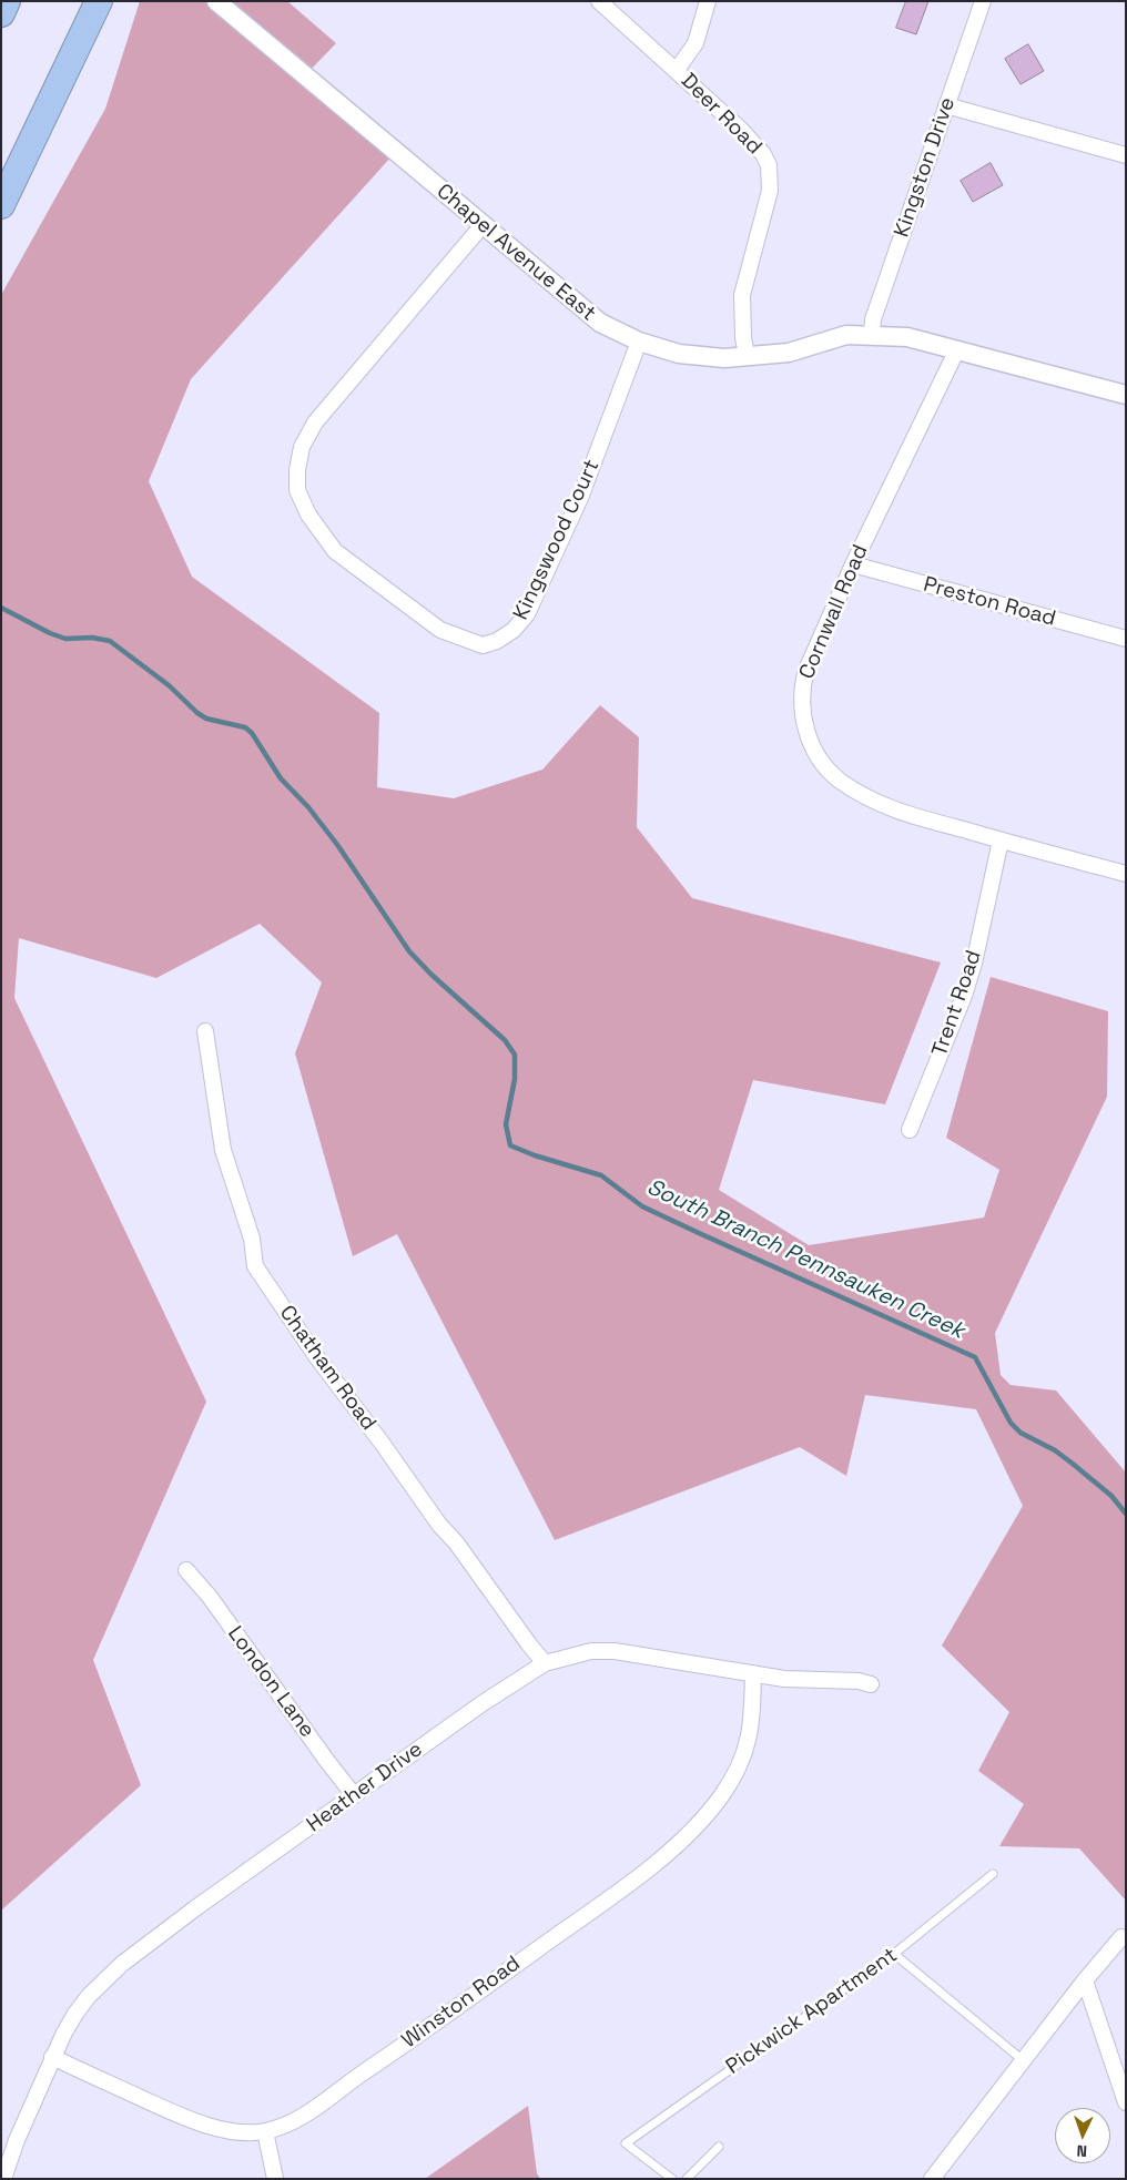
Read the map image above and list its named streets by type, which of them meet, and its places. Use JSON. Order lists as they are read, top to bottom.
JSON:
{
  "streets": {
    "street": [
      "Deer Road",
      "Kingston Drive",
      "Chapel Avenue East",
      "Kingswood Court",
      "Preston Road",
      "Cornwall Road",
      "Trent Road",
      "Chatham Road",
      "London Lane",
      "Heather Drive",
      "Winston Road"
    ],
    "lane": ["Pickwick Apartment"]
  },
  "crossings": [
    ["Deer Road", "Chapel Avenue East"],
    ["Kingston Drive", "Chapel Avenue East"],
    ["Chapel Avenue East", "Kingswood Court"],
    ["Chapel Avenue East", "Cornwall Road"],
    ["Preston Road", "Cornwall Road"],
    ["Cornwall Road", "Trent Road"],
    ["Chatham Road", "Heather Drive"],
    ["London Lane", "Heather Drive"],
    ["Heather Drive", "Winston Road"]
  ],
  "water": ["South Branch Pennsauken Creek"],
  "north": "bottom"
}
